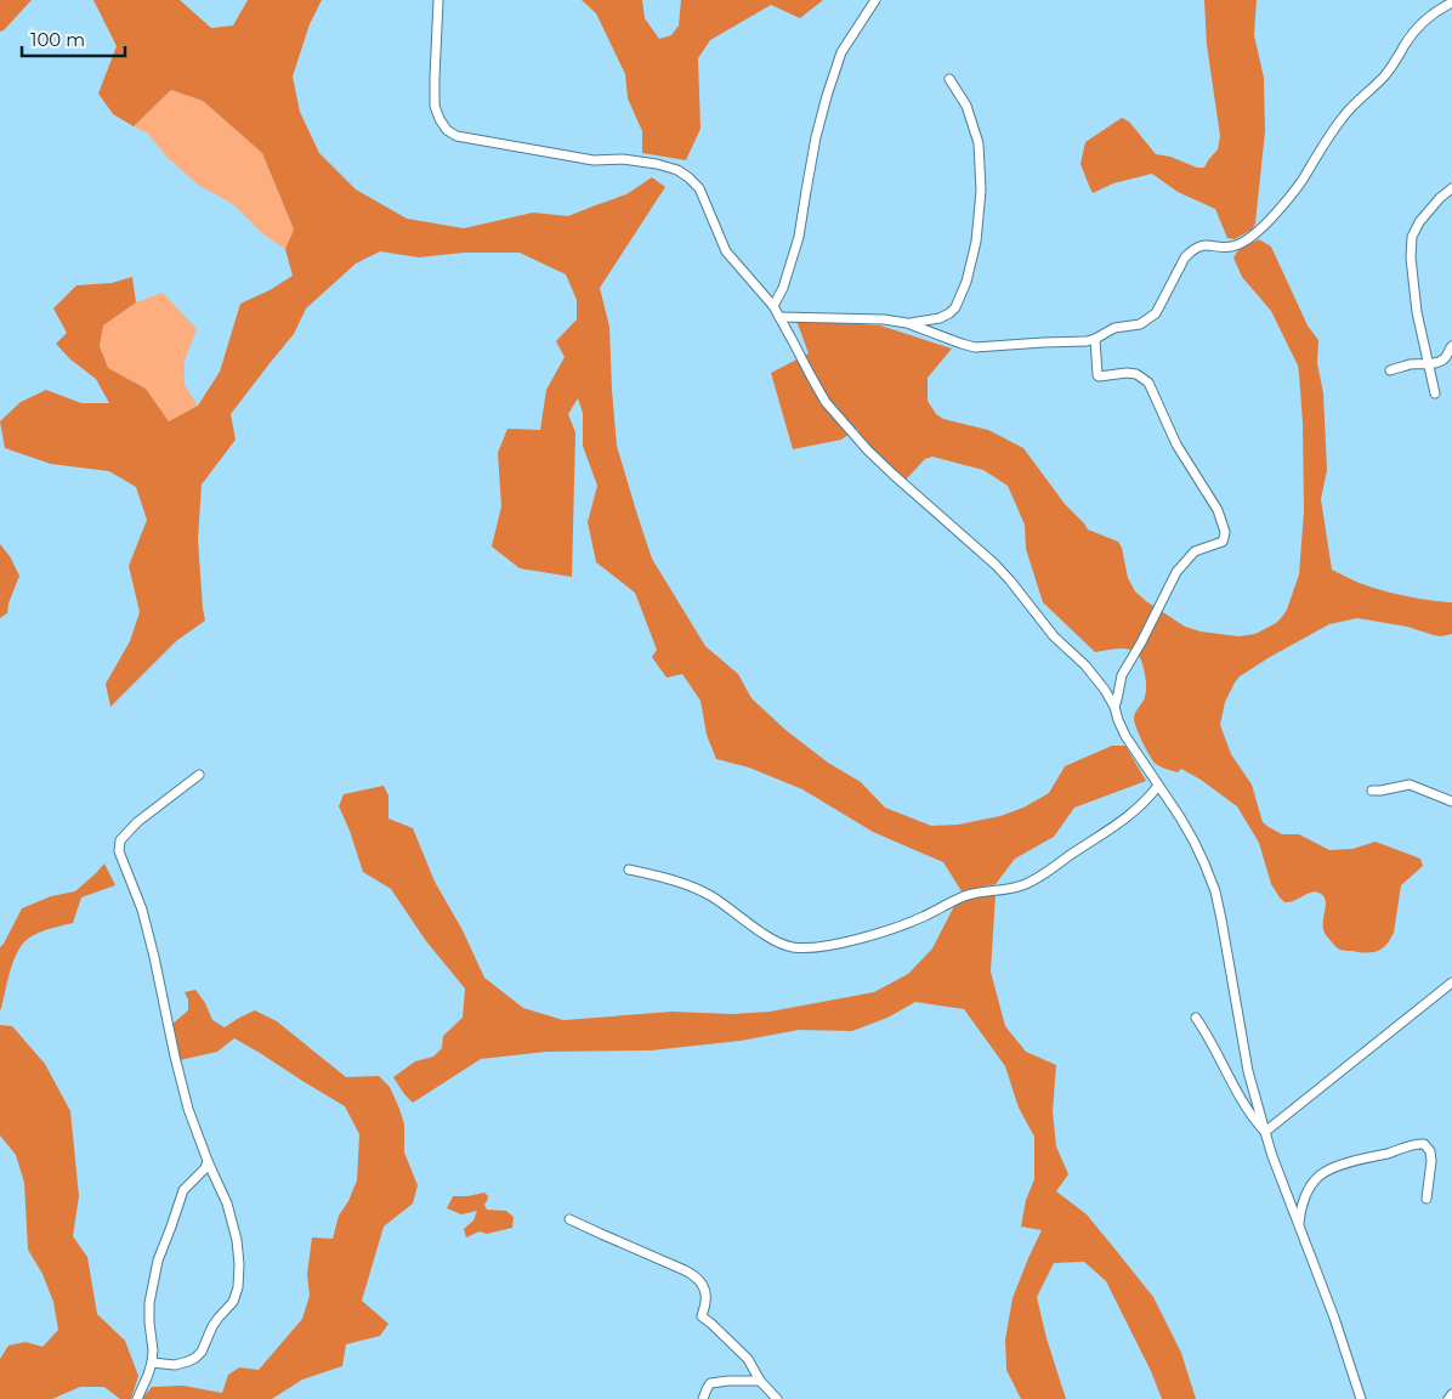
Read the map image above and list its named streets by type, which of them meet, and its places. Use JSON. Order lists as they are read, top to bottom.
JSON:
{
  "scale_bar": "100 m"
}
